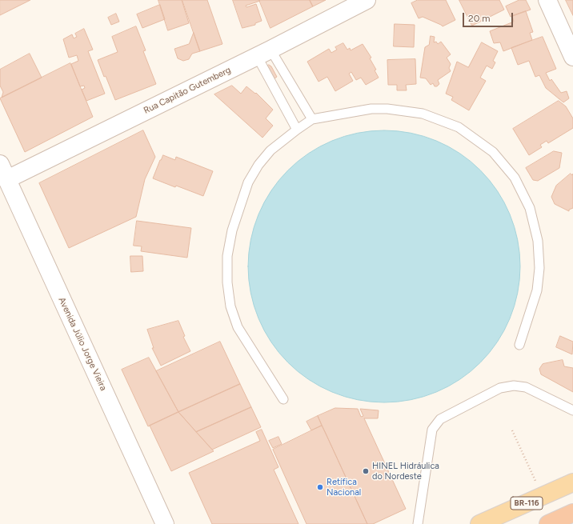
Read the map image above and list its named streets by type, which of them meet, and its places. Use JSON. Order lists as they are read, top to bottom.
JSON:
{
  "streets": {
    "main road": ["BR-116"],
    "street": ["Rua Capitão Gutemberg", "Avenida Júlio Jorge Vieira"]
  },
  "crossings": [
    ["Rua Capitão Gutemberg", "Avenida Júlio Jorge Vieira"]
  ],
  "places": ["HINEL Hidráulica do Nordeste", "Retífica Nacional"],
  "scale_bar": "20 m"
}
